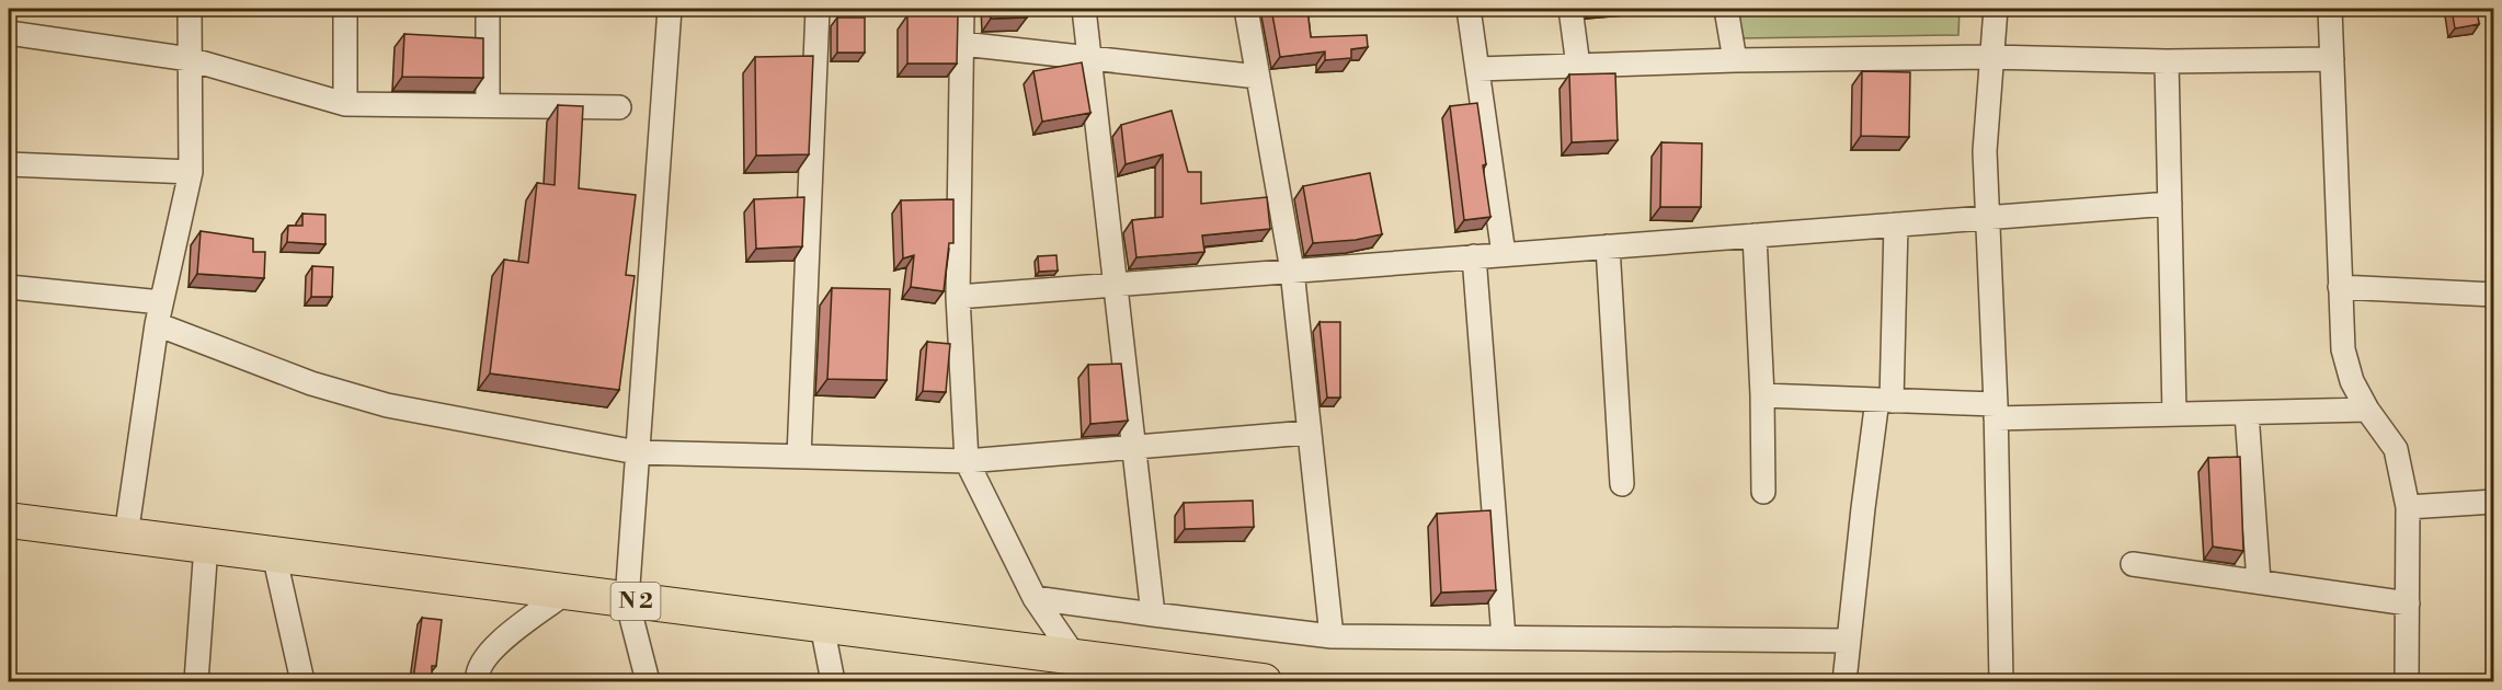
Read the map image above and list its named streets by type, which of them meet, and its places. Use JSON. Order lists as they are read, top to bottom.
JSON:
{
  "streets": {
    "highway": ["N 2"]
  }
}
